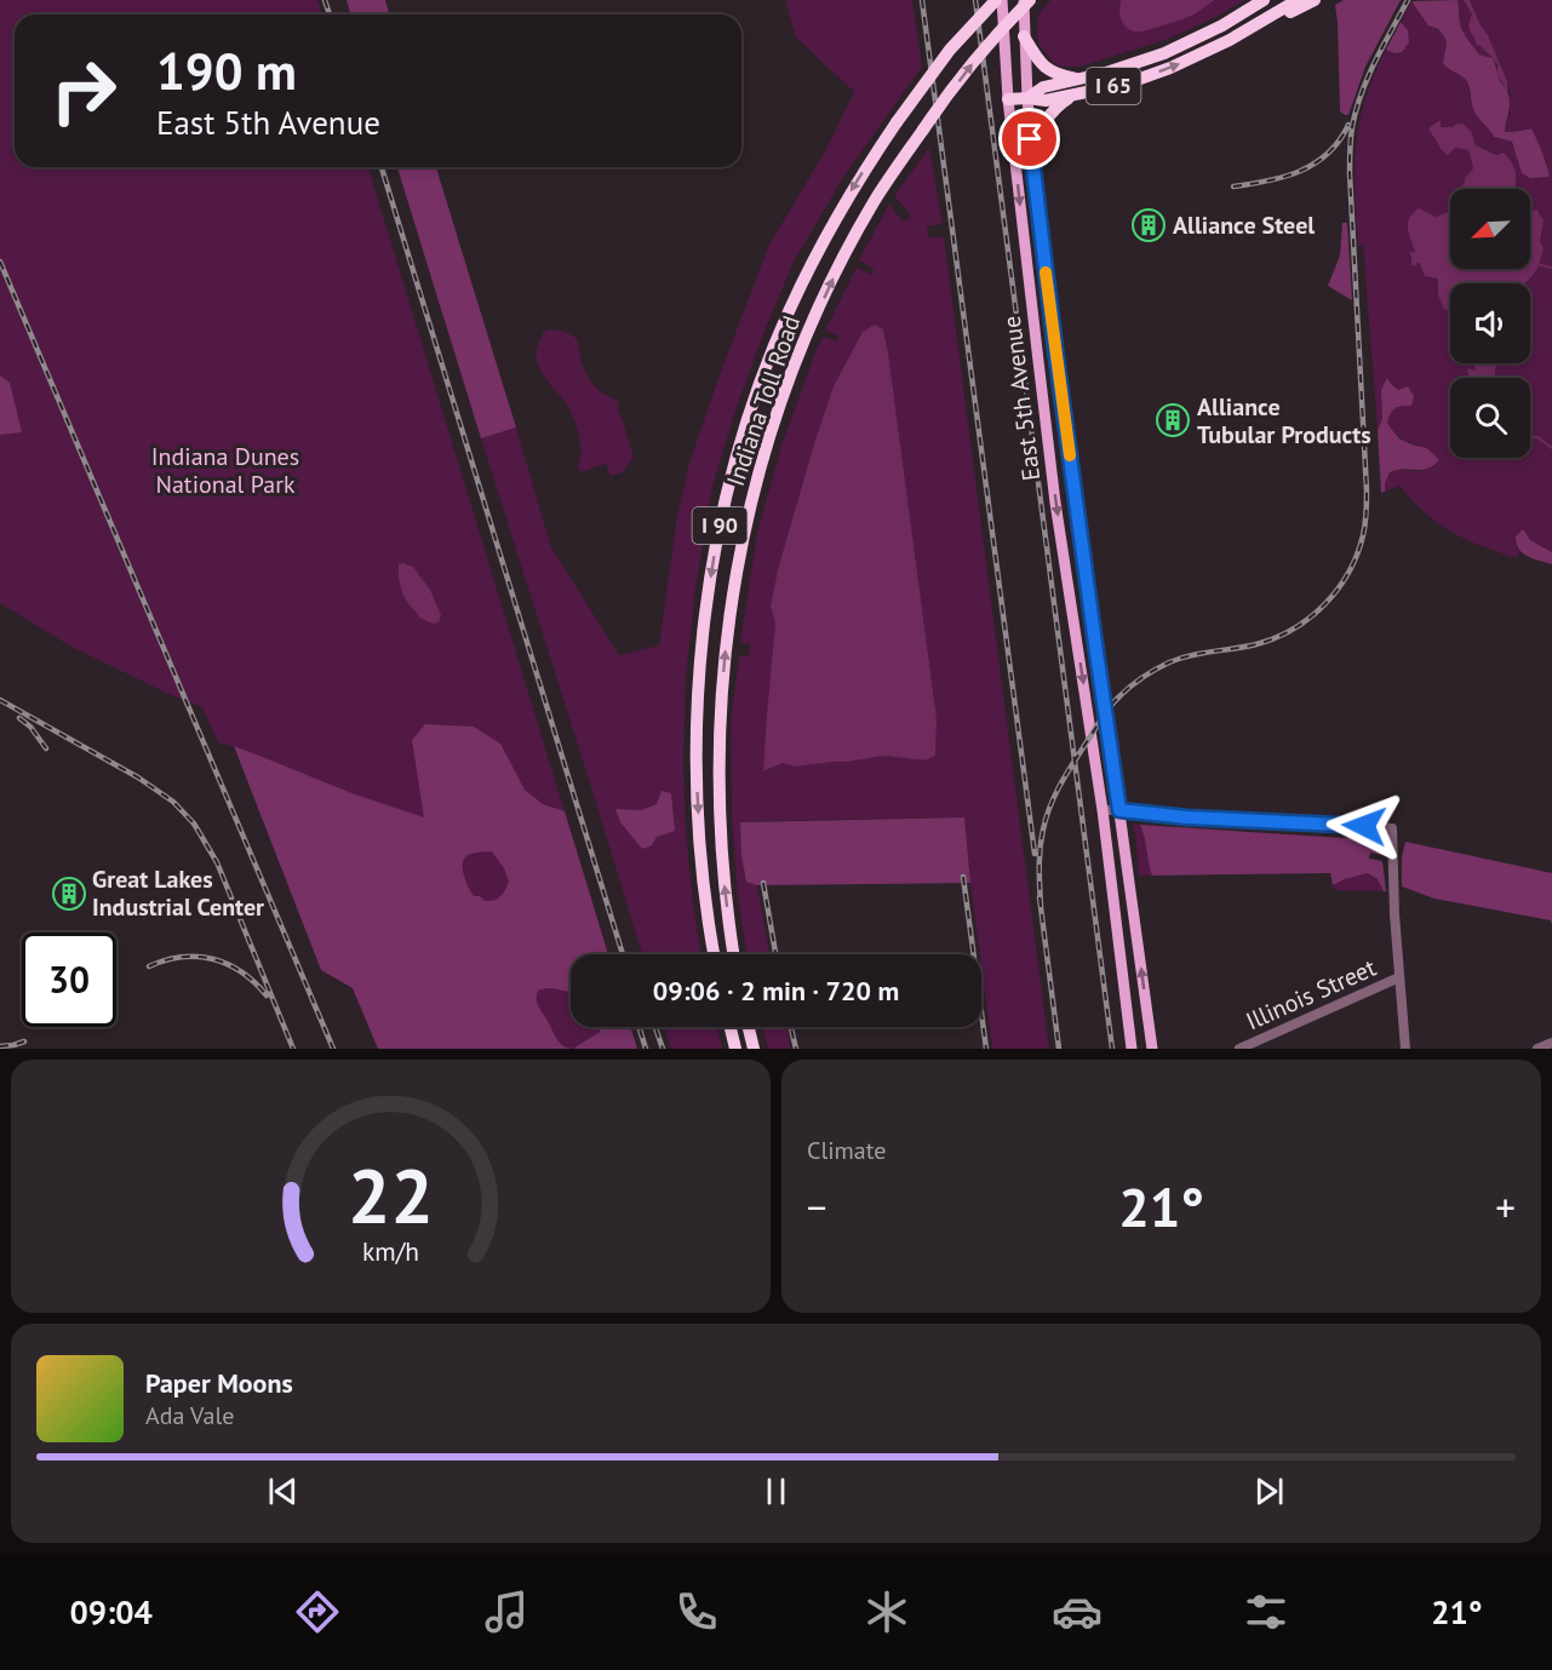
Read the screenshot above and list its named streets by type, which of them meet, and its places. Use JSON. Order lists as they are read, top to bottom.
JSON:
{
  "streets": {
    "highway": ["I 65", "Indiana Toll Road", "I 90"],
    "main road": ["East 5th Avenue"],
    "street": ["Illinois Street"]
  },
  "crossings": [
    ["I 65", "East 5th Avenue"]
  ],
  "parks": ["Indiana Dunes National Park"],
  "places": {
    "building": ["Alliance Steel", "Alliance Tubular Products", "Great Lakes Industrial Center"]
  },
  "north": "bottom left",
  "page": {
    "turn": ["190 m", "East 5th Avenue"],
    "limit": "30",
    "trip": "09:06 · 2 min · 720 m",
    "tile": "Climate",
    "heat": ["−", "21°", "+"],
    "song": ["Paper Moons", "Ada Vale"],
    "tabs": ["09:04", "21°"],
    "gauge": ["22", "km/h"]
  }
}
